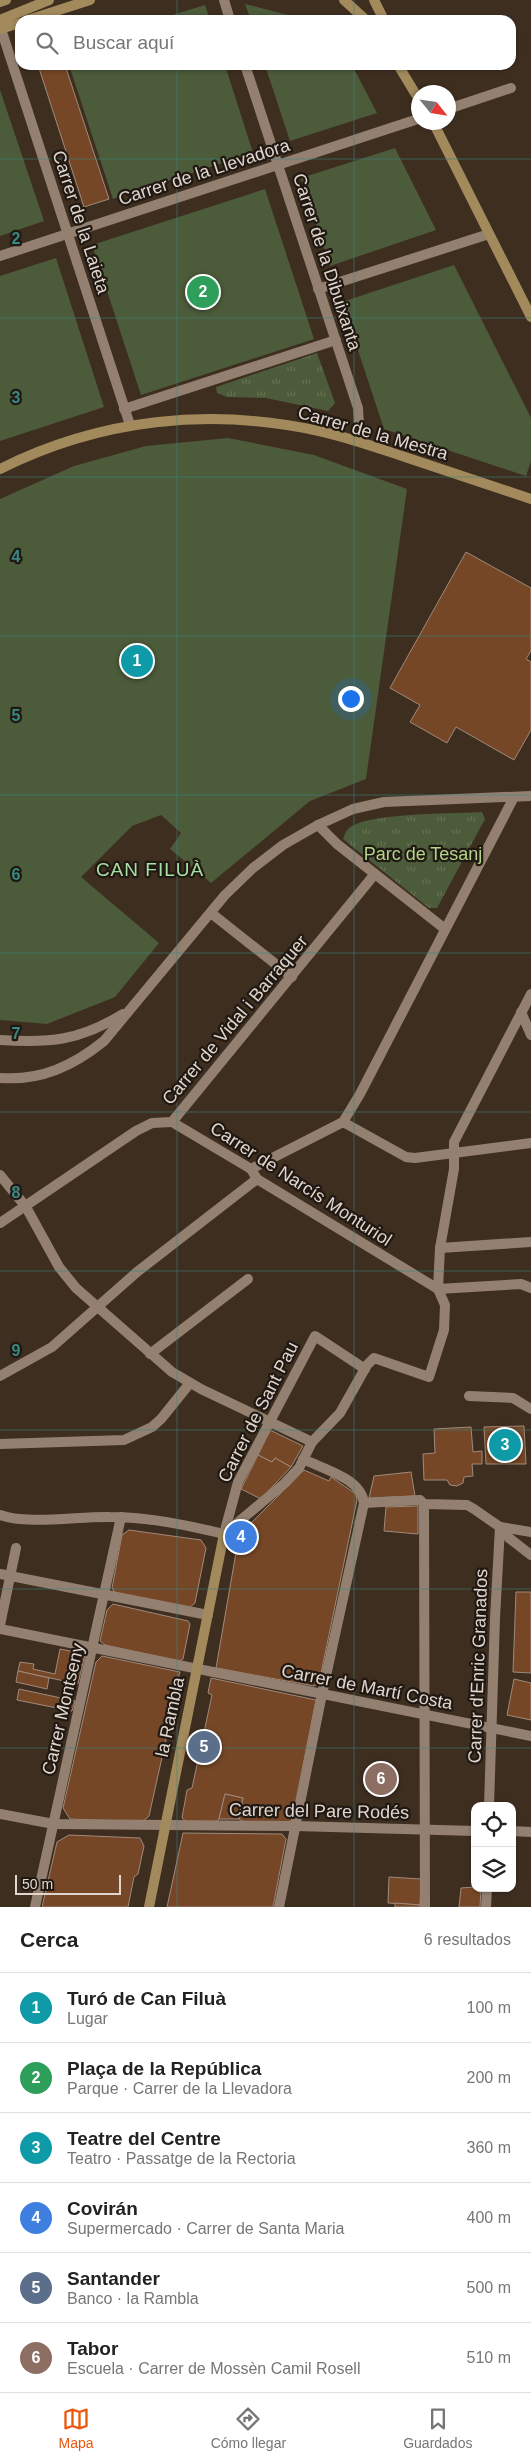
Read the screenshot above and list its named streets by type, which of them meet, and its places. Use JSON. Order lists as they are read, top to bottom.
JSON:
{
  "streets": {
    "main road": ["Carrer de la Mestra", "la Rambla"],
    "street": [
      "Carrer de la Llevadora",
      "Carrer de la Laieta",
      "Carrer de la Dibuixanta",
      "Carrer de Vidal i Barraquer",
      "Carrer de Narcís Monturiol",
      "Carrer de Sant Pau",
      "Carrer d'Enric Granados",
      "Carrer de Martí Costa",
      "Carrer Montseny",
      "Carrer del Pare Rodés"
    ]
  },
  "crossings": [
    ["Carrer de la Llevadora", "Carrer de la Laieta"],
    ["Carrer de la Llevadora", "Carrer de la Dibuixanta"],
    ["Carrer de la Laieta", "Carrer de la Mestra"],
    ["Carrer de la Dibuixanta", "Carrer de la Mestra"],
    ["Carrer de Vidal i Barraquer", "Carrer de Narcís Monturiol"],
    ["Carrer de Sant Pau", "la Rambla"],
    ["Carrer d'Enric Granados", "Carrer de Martí Costa"],
    ["Carrer de Martí Costa", "Carrer Montseny"],
    ["Carrer de Martí Costa", "la Rambla"],
    ["Carrer Montseny", "Carrer del Pare Rodés"],
    ["la Rambla", "Carrer del Pare Rodés"]
  ],
  "districts": ["CAN FILUÀ"],
  "parks": ["Parc de Tesanj"],
  "scale_bar": "50 m",
  "north": "bottom right",
  "page": {
    "search": "Buscar aquí",
    "pins": [
      "2",
      "1",
      "3",
      "4",
      "5",
      "6"
    ],
    "scale": "50 m",
    "heading": ["Cerca", "6 resultados"],
    "list": [
      {
        "mark": "1",
        "name": "Turó de Can Filuà",
        "note": "Lugar",
        "value": "100 m"
      },
      {
        "mark": "2",
        "name": "Plaça de la República",
        "note": "Parque · Carrer de la Llevadora",
        "value": "200 m"
      },
      {
        "mark": "3",
        "name": "Teatre del Centre",
        "note": "Teatro · Passatge de la Rectoria",
        "value": "360 m"
      },
      {
        "mark": "4",
        "name": "Covirán",
        "note": "Supermercado · Carrer de Santa Maria",
        "value": "400 m"
      },
      {
        "mark": "5",
        "name": "Santander",
        "note": "Banco · la Rambla",
        "value": "500 m"
      },
      {
        "mark": "6",
        "name": "Tabor",
        "note": "Escuela · Carrer de Mossèn Camil Rosell",
        "value": "510 m"
      }
    ],
    "nav": ["Mapa", "Cómo llegar", "Guardados"]
  },
  "grid": {
    "rows": [
      "2",
      "3",
      "4",
      "5",
      "6",
      "7",
      "8",
      "9"
    ]
  }
}
